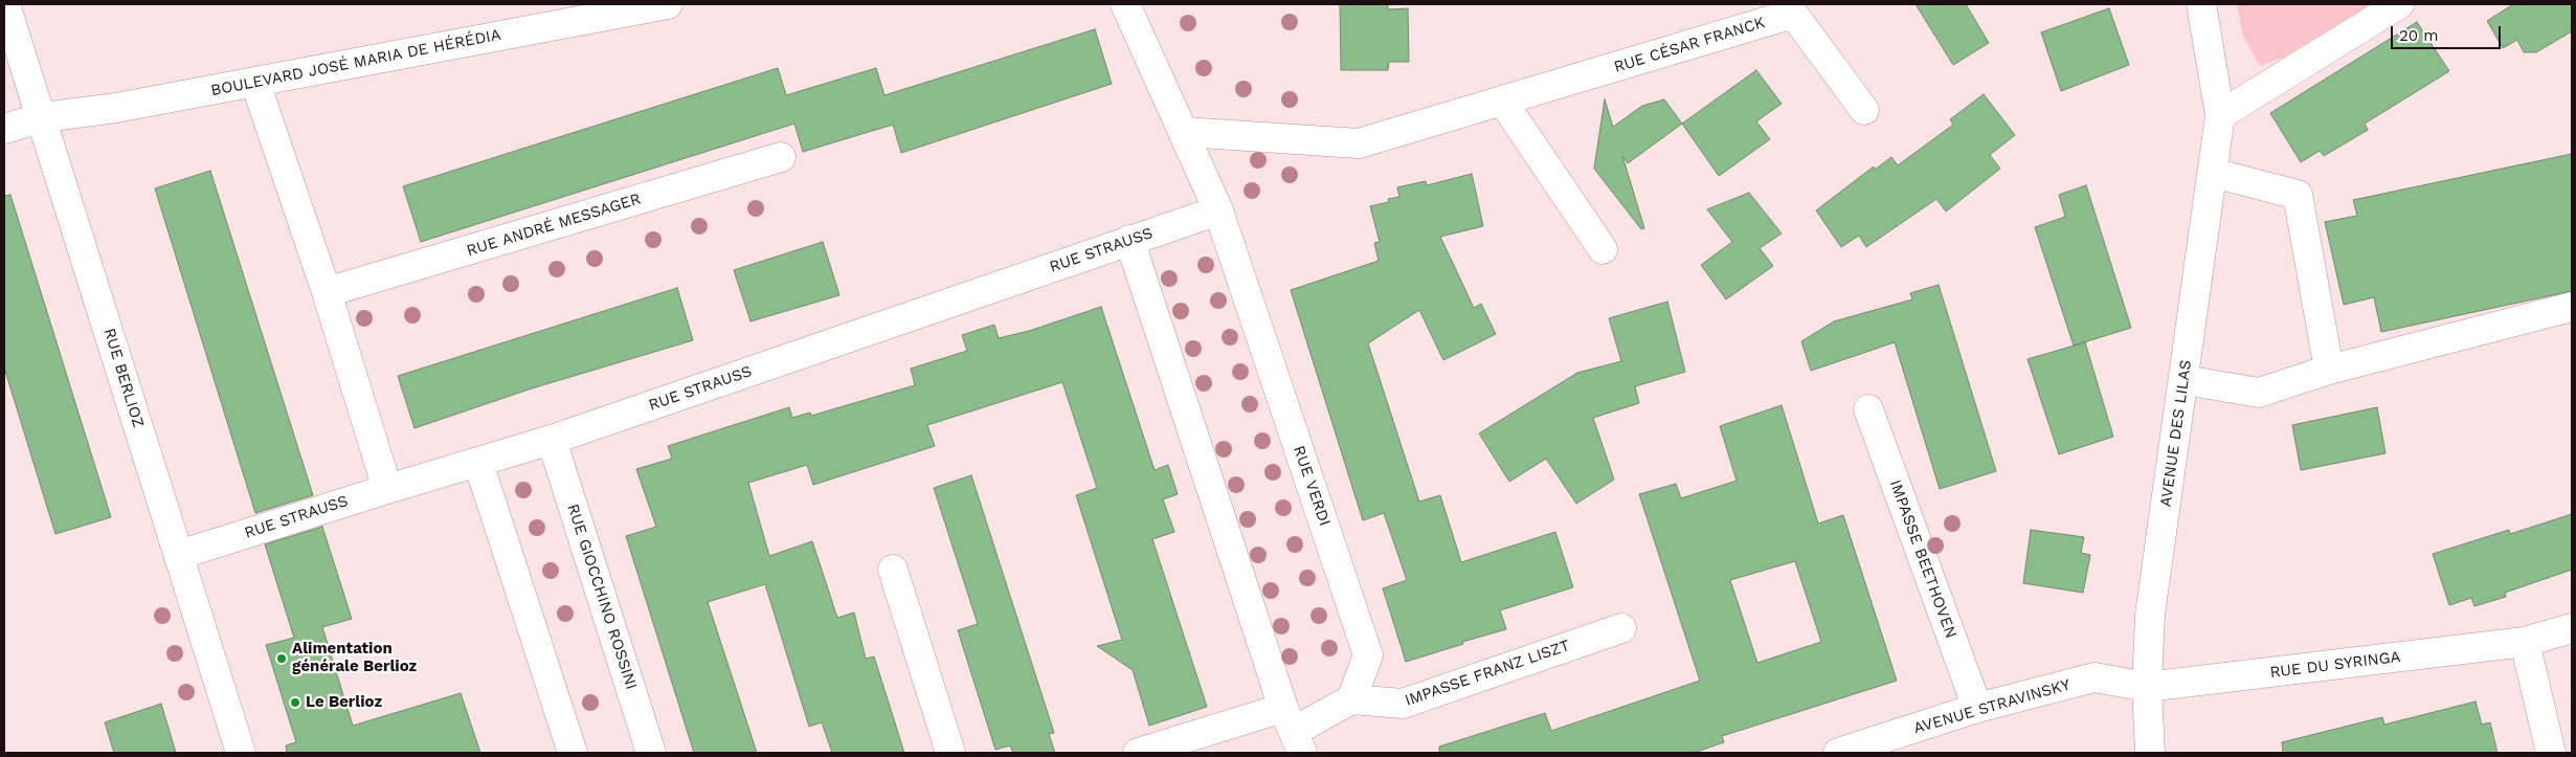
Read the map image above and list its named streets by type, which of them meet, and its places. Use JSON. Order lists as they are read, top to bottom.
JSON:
{
  "streets": {
    "street": [
      "RUE CÉSAR FRANCK",
      "BOULEVARD JOSÉ MARIA DE HÉRÉDIA",
      "RUE ANDRÉ MESSAGER",
      "RUE STRAUSS",
      "RUE BERLIOZ",
      "AVENUE DES LILAS",
      "RUE VERDI",
      "IMPASSE BEETHOVEN",
      "RUE GIOCCHINO ROSSINI",
      "RUE DU SYRINGA",
      "IMPASSE FRANZ LISZT",
      "AVENUE STRAVINSKY"
    ]
  },
  "crossings": [
    ["BOULEVARD JOSÉ MARIA DE HÉRÉDIA", "RUE BERLIOZ"],
    ["RUE STRAUSS", "RUE BERLIOZ"],
    ["RUE STRAUSS", "RUE VERDI"],
    ["RUE STRAUSS", "RUE GIOCCHINO ROSSINI"],
    ["AVENUE DES LILAS", "RUE DU SYRINGA"],
    ["AVENUE DES LILAS", "AVENUE STRAVINSKY"],
    ["RUE VERDI", "IMPASSE FRANZ LISZT"],
    ["IMPASSE BEETHOVEN", "AVENUE STRAVINSKY"],
    ["RUE DU SYRINGA", "AVENUE STRAVINSKY"]
  ],
  "places": ["Alimentation générale Berlioz", "Le Berlioz"],
  "scale_bar": "20 m"
}
